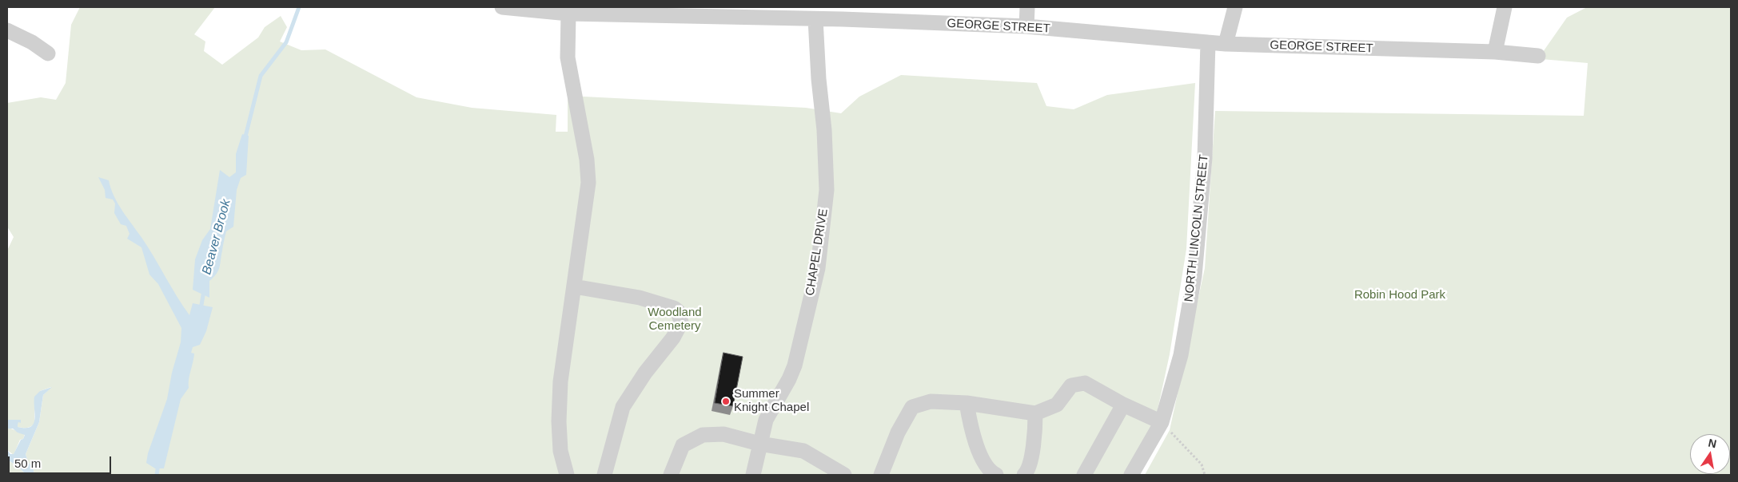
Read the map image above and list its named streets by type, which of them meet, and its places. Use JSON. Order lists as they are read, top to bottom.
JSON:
{
  "streets": {
    "street": ["GEORGE STREET", "NORTH LINCOLN STREET", "CHAPEL DRIVE"]
  },
  "crossings": [
    ["GEORGE STREET", "NORTH LINCOLN STREET"],
    ["GEORGE STREET", "CHAPEL DRIVE"]
  ],
  "water": ["Beaver Brook"],
  "parks": ["Robin Hood Park", "Woodland Cemetery"],
  "places": ["Summer Knight Chapel"],
  "scale_bar": "50 m",
  "north": "top"
}
